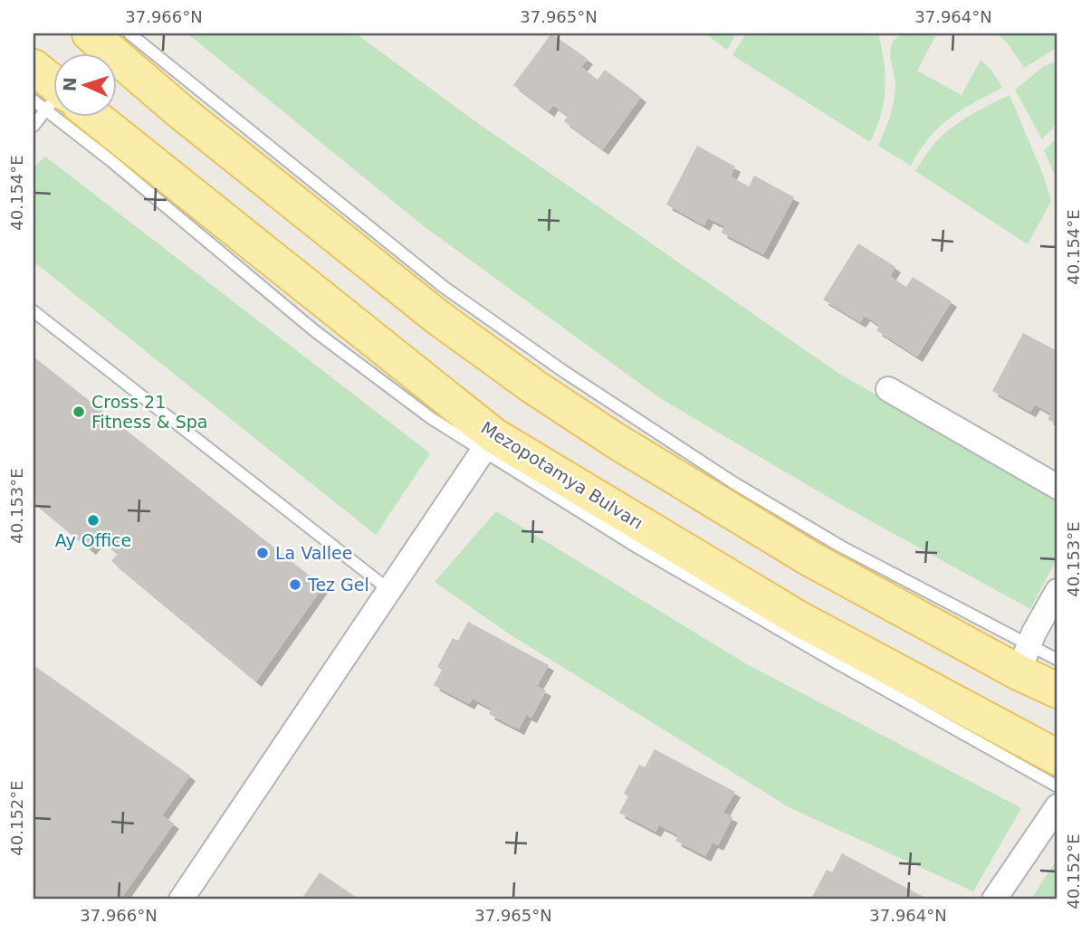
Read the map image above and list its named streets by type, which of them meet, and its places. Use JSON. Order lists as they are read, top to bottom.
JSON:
{
  "streets": {
    "main road": ["Mezopotamya Bulvarı"]
  },
  "places": [
    "Cross 21 Fitness & Spa",
    "Ay Office",
    "La Vallee",
    "Tez Gel"
  ],
  "north": "left",
  "coordinates": [
    "37.966°N",
    "37.965°N",
    "37.964°N",
    "40.154°E",
    "40.153°E",
    "40.152°E"
  ]
}
